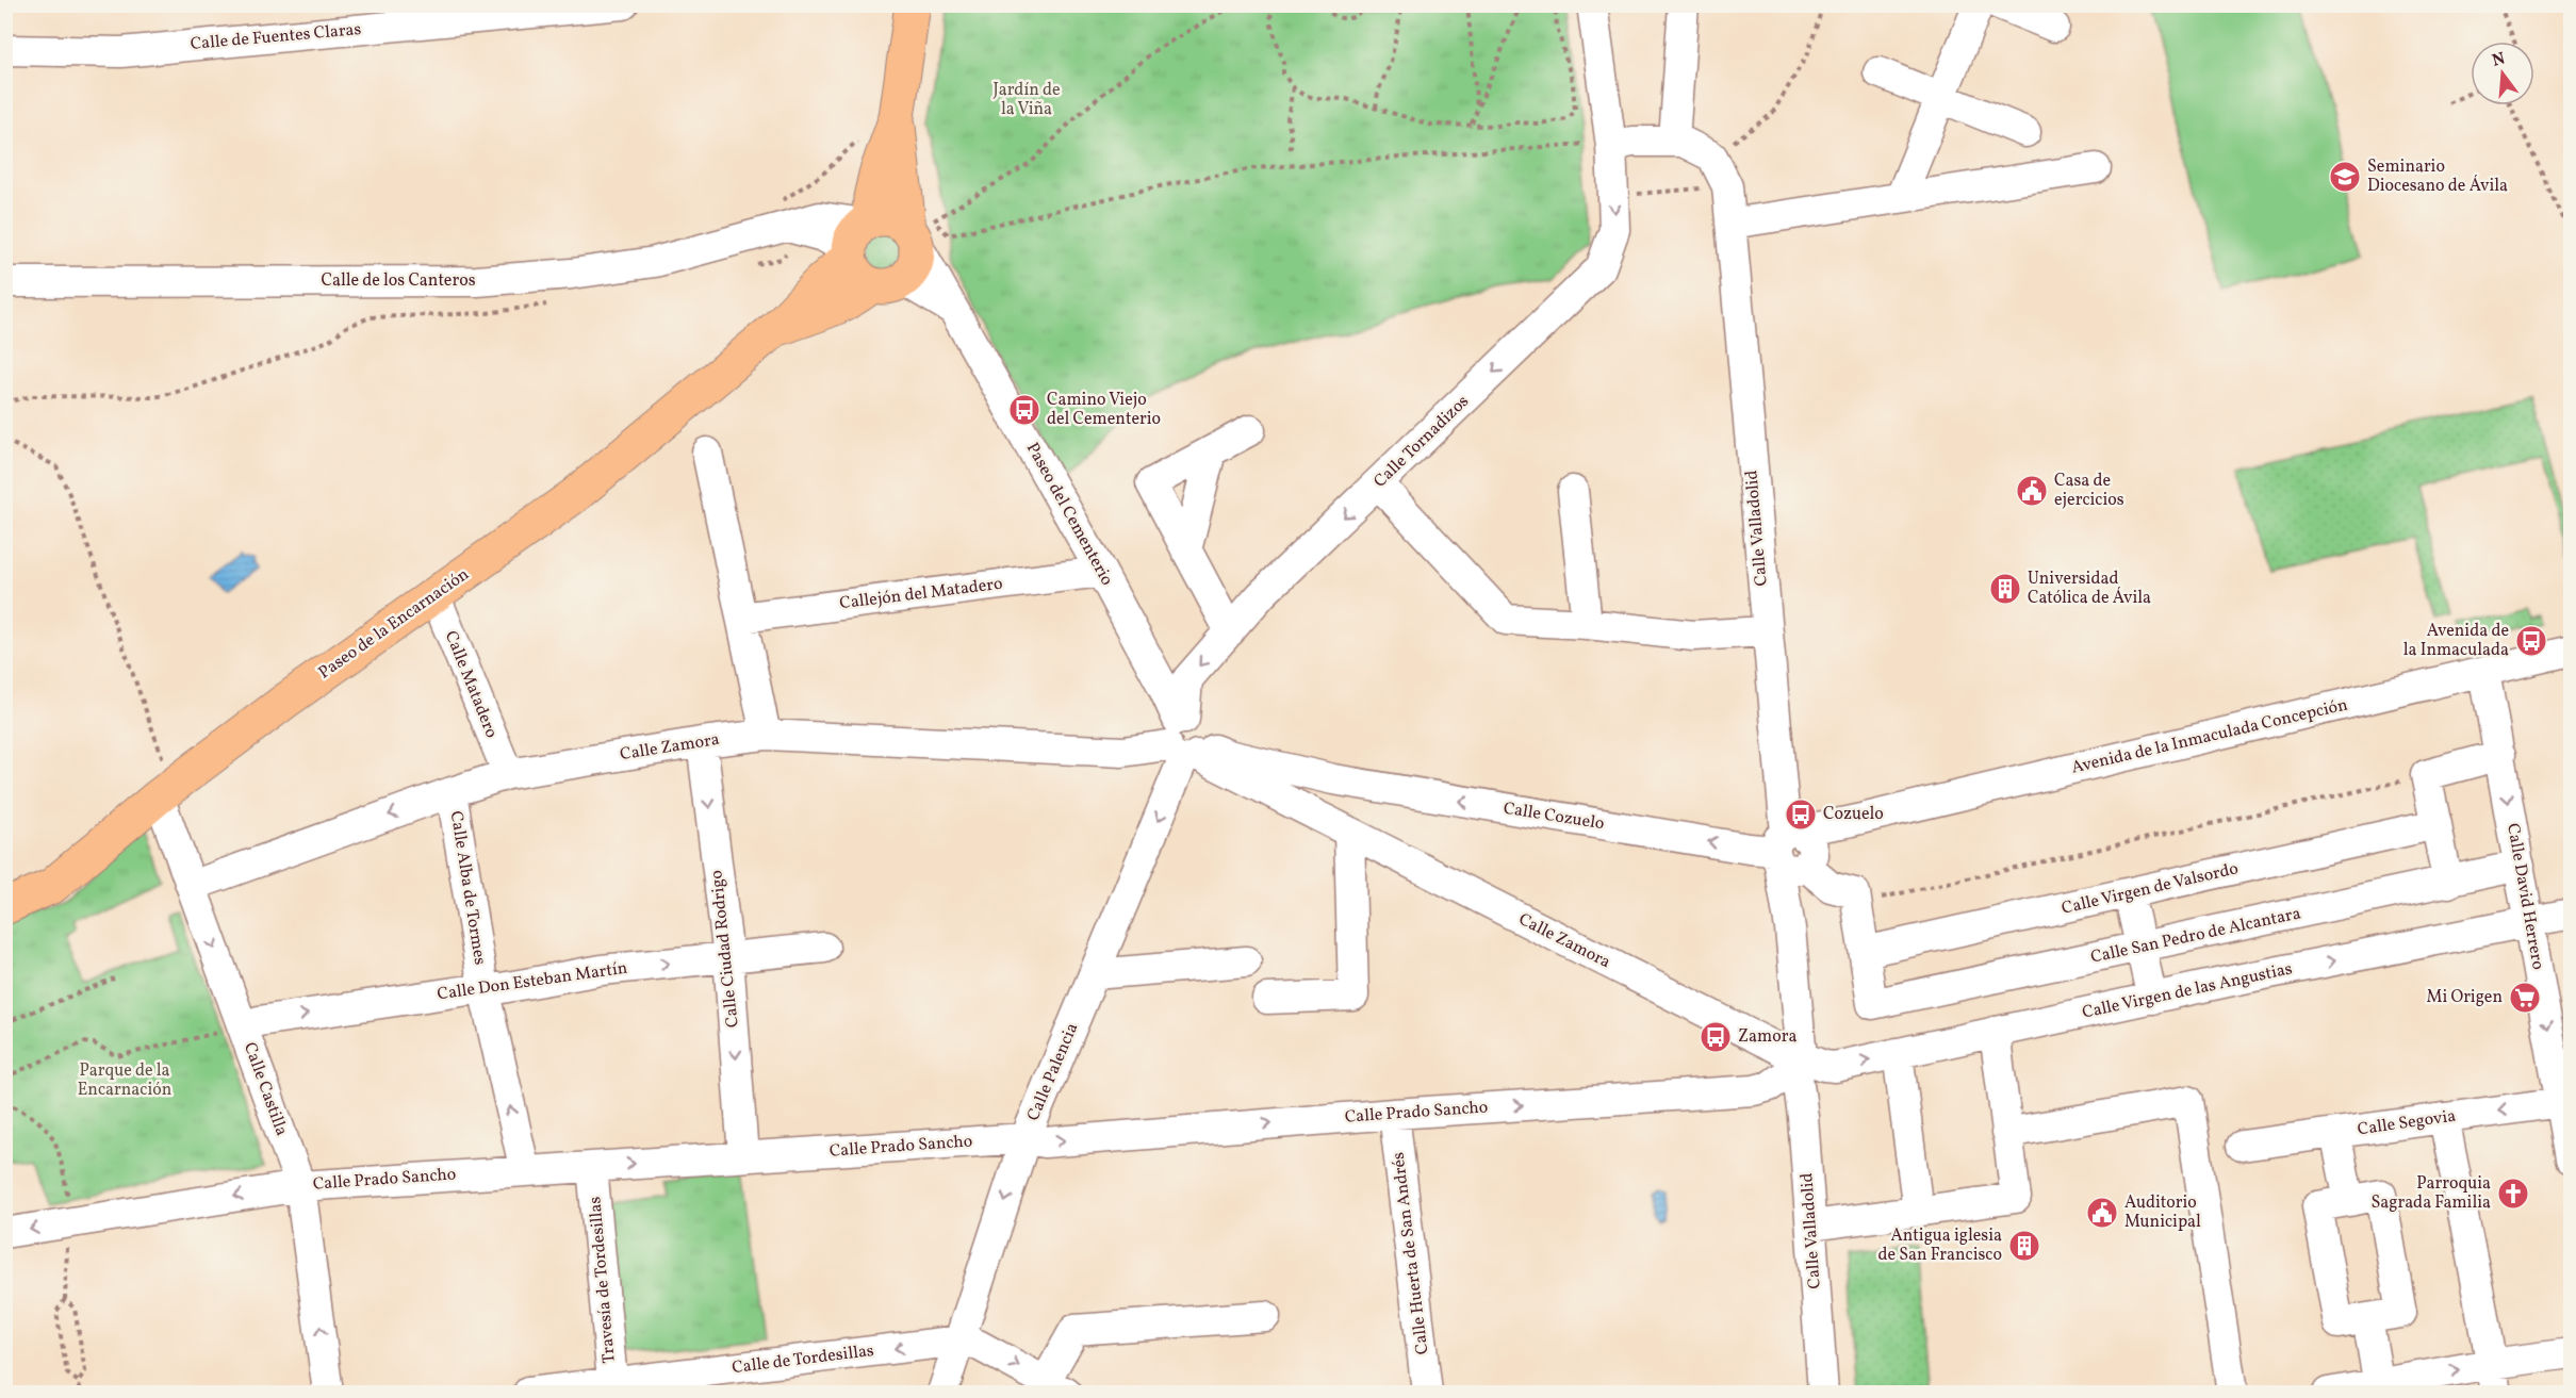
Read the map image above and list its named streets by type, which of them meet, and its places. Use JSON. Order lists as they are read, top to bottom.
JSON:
{
  "streets": {
    "main road": ["Paseo del Cementerio", "Paseo de la Encarnación"],
    "street": [
      "Calle de Fuentes Claras",
      "Calle de los Canteros",
      "Calle Tornadizos",
      "Calle Valladolid",
      "Callejón del Matadero",
      "Calle Matadero",
      "Avenida de la Inmaculada Concepción",
      "Calle Zamora",
      "Calle Cozuelo",
      "Calle Alba de Tormes",
      "Calle Virgen de Valsordo",
      "Calle David Herrero",
      "Calle San Pedro de Alcantara",
      "Calle Ciudad Rodrigo",
      "Calle Don Esteban Martín",
      "Calle Virgen de las Angustias",
      "Calle Palencia",
      "Calle Castilla",
      "Calle Prado Sancho",
      "Calle Segovia",
      "Calle Huerta de San Andrés",
      "Travesía de Tordesillas",
      "Calle de Tordesillas"
    ]
  },
  "crossings": [
    ["Calle de los Canteros", "Paseo del Cementerio"],
    ["Calle de los Canteros", "Paseo de la Encarnación"],
    ["Calle Tornadizos", "Paseo del Cementerio"],
    ["Calle Tornadizos", "Calle Valladolid"],
    ["Calle Tornadizos", "Calle Zamora"],
    ["Calle Tornadizos", "Calle Cozuelo"],
    ["Calle Tornadizos", "Calle Palencia"],
    ["Paseo del Cementerio", "Callejón del Matadero"],
    ["Paseo del Cementerio", "Paseo de la Encarnación"],
    ["Paseo del Cementerio", "Calle Zamora"],
    ["Paseo del Cementerio", "Calle Cozuelo"],
    ["Paseo del Cementerio", "Calle Palencia"],
    ["Calle Valladolid", "Avenida de la Inmaculada Concepción"],
    ["Calle Valladolid", "Calle Zamora"],
    ["Calle Valladolid", "Calle Cozuelo"],
    ["Calle Valladolid", "Calle Virgen de las Angustias"],
    ["Calle Valladolid", "Calle Prado Sancho"],
    ["Paseo de la Encarnación", "Calle Matadero"],
    ["Paseo de la Encarnación", "Calle Castilla"],
    ["Calle Matadero", "Calle Zamora"],
    ["Avenida de la Inmaculada Concepción", "Calle Cozuelo"],
    ["Avenida de la Inmaculada Concepción", "Calle David Herrero"],
    ["Calle Zamora", "Calle Cozuelo"],
    ["Calle Zamora", "Calle Alba de Tormes"],
    ["Calle Zamora", "Calle Ciudad Rodrigo"],
    ["Calle Zamora", "Calle Virgen de las Angustias"],
    ["Calle Zamora", "Calle Palencia"],
    ["Calle Zamora", "Calle Castilla"],
    ["Calle Zamora", "Calle Prado Sancho"],
    ["Calle Cozuelo", "Calle Palencia"],
    ["Calle Alba de Tormes", "Calle Don Esteban Martín"],
    ["Calle Alba de Tormes", "Calle Prado Sancho"],
    ["Calle Virgen de Valsordo", "Calle San Pedro de Alcantara"],
    ["Calle David Herrero", "Calle San Pedro de Alcantara"],
    ["Calle David Herrero", "Calle Virgen de las Angustias"],
    ["Calle David Herrero", "Calle Segovia"],
    ["Calle Ciudad Rodrigo", "Calle Don Esteban Martín"],
    ["Calle Ciudad Rodrigo", "Calle Prado Sancho"],
    ["Calle Don Esteban Martín", "Calle Castilla"],
    ["Calle Virgen de las Angustias", "Calle Prado Sancho"],
    ["Calle Palencia", "Calle Prado Sancho"],
    ["Calle Palencia", "Calle de Tordesillas"],
    ["Calle Castilla", "Calle Prado Sancho"],
    ["Calle Prado Sancho", "Calle Huerta de San Andrés"],
    ["Calle Prado Sancho", "Travesía de Tordesillas"],
    ["Travesía de Tordesillas", "Calle de Tordesillas"]
  ],
  "one_way": [
    "Calle Tornadizos",
    "Calle Alba de Tormes",
    "Calle Ciudad Rodrigo",
    "Calle Don Esteban Martín",
    "Calle Palencia"
  ],
  "parks": ["Jardín de la Viña", "Parque de la Encarnación"],
  "places": {
    "school or university": ["Seminario Diocesano de Ávila"],
    "bus stop": [
      "Camino Viejo del Cementerio",
      "Avenida de la Inmaculada",
      "Cozuelo",
      "Zamora"
    ],
    "public building": ["Casa de ejercicios", "Auditorio Municipal"],
    "building": ["Universidad Católica de Ávila", "Antigua iglesia de San Francisco"],
    "supermarket": ["Mi Origen"],
    "church": ["Parroquia Sagrada Familia"]
  },
  "north": "top"
}
